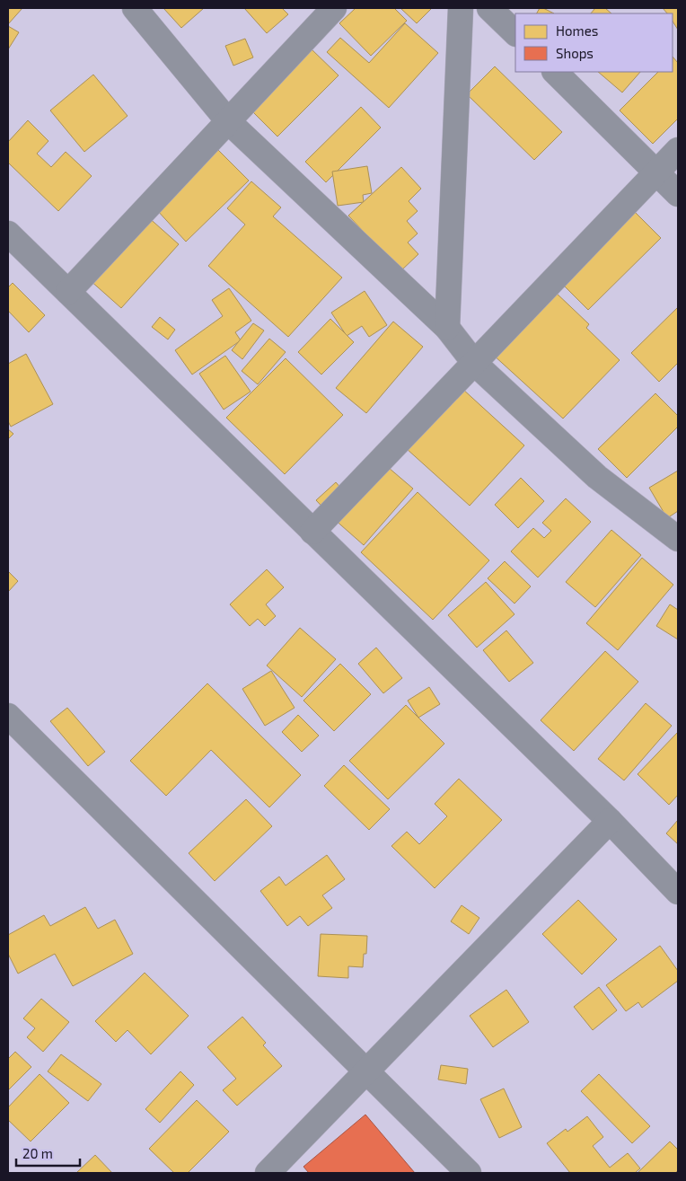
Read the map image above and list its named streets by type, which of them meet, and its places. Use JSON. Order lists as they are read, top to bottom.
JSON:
{
  "legend": ["Homes", "Shops"],
  "scale_bar": "20 m"
}
